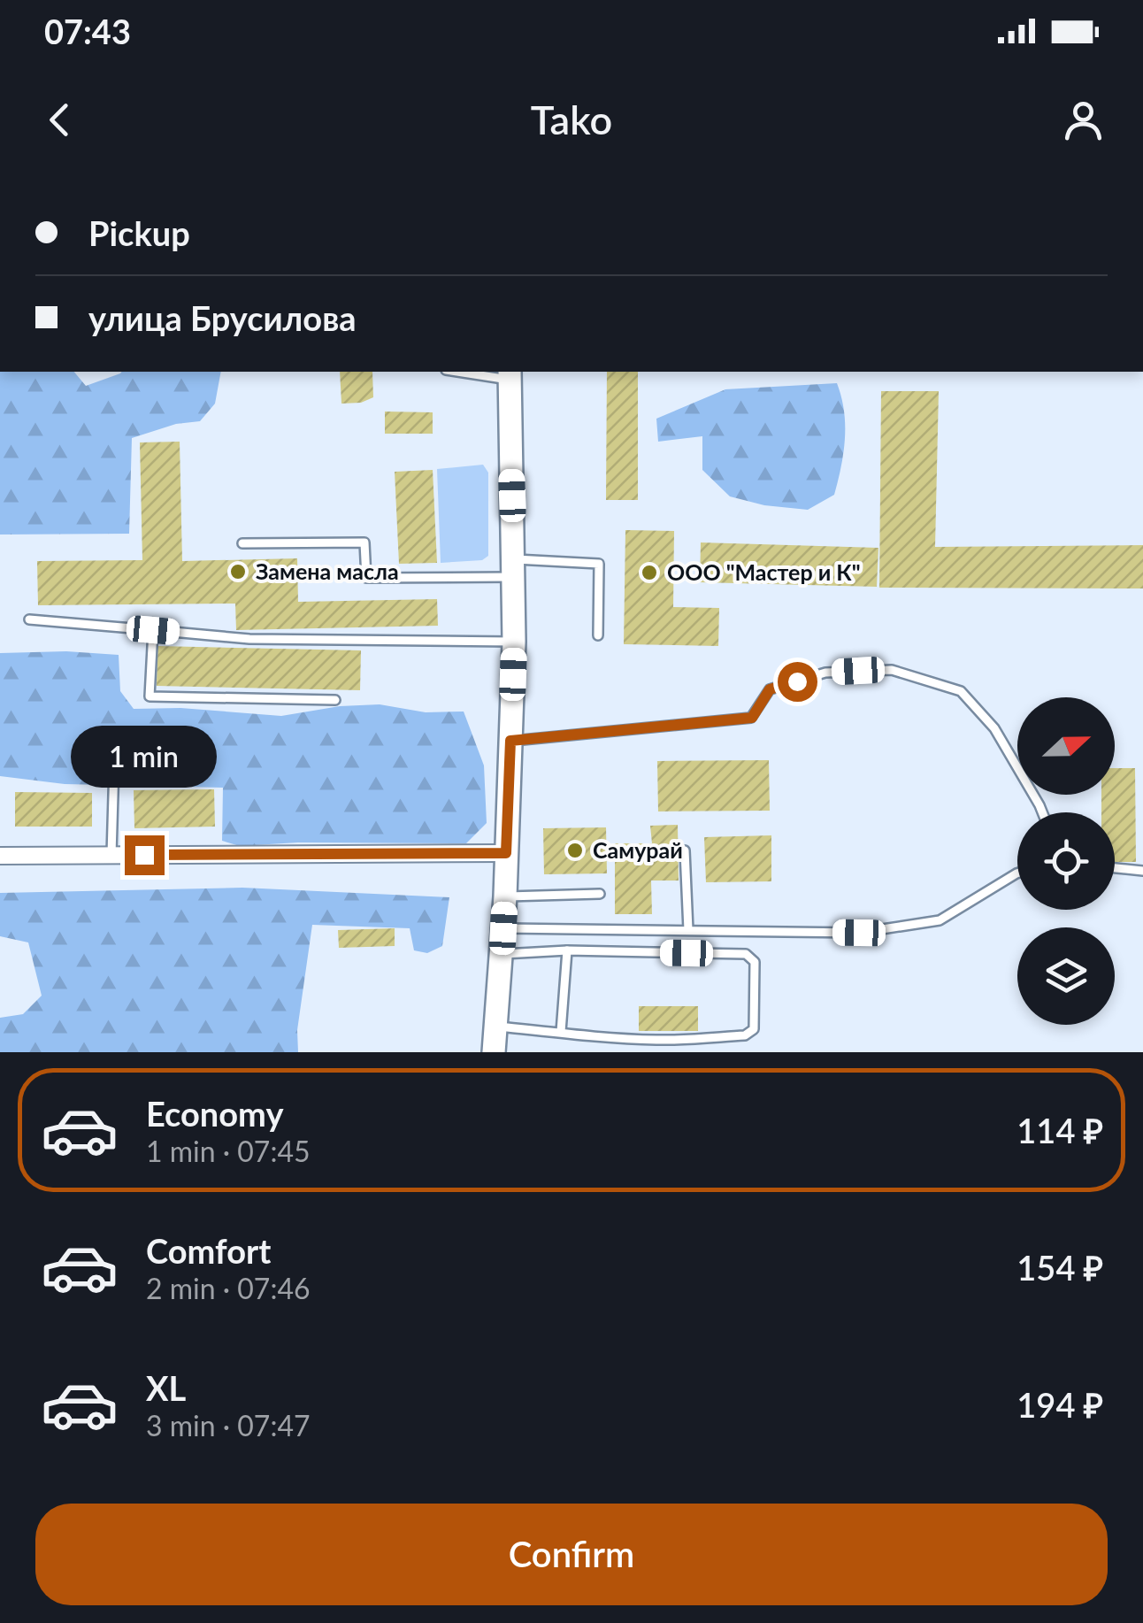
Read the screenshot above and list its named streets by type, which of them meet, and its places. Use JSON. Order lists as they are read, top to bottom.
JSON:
{
  "places": ["Замена масла", "ООО \"Мастер и К\"", "Самурай"],
  "north": "right",
  "page": {
    "status": "07:43",
    "header": "Tako",
    "banner": ["Pickup", "улица Брусилова"],
    "bubble": "1 min",
    "list": [
      {
        "name": "Economy",
        "note": "1 min · 07:45",
        "value": "114 ₽"
      },
      {
        "name": "Comfort",
        "note": "2 min · 07:46",
        "value": "154 ₽"
      },
      {
        "name": "XL",
        "note": "3 min · 07:47",
        "value": "194 ₽"
      }
    ],
    "buttons": "Confirm"
  }
}
